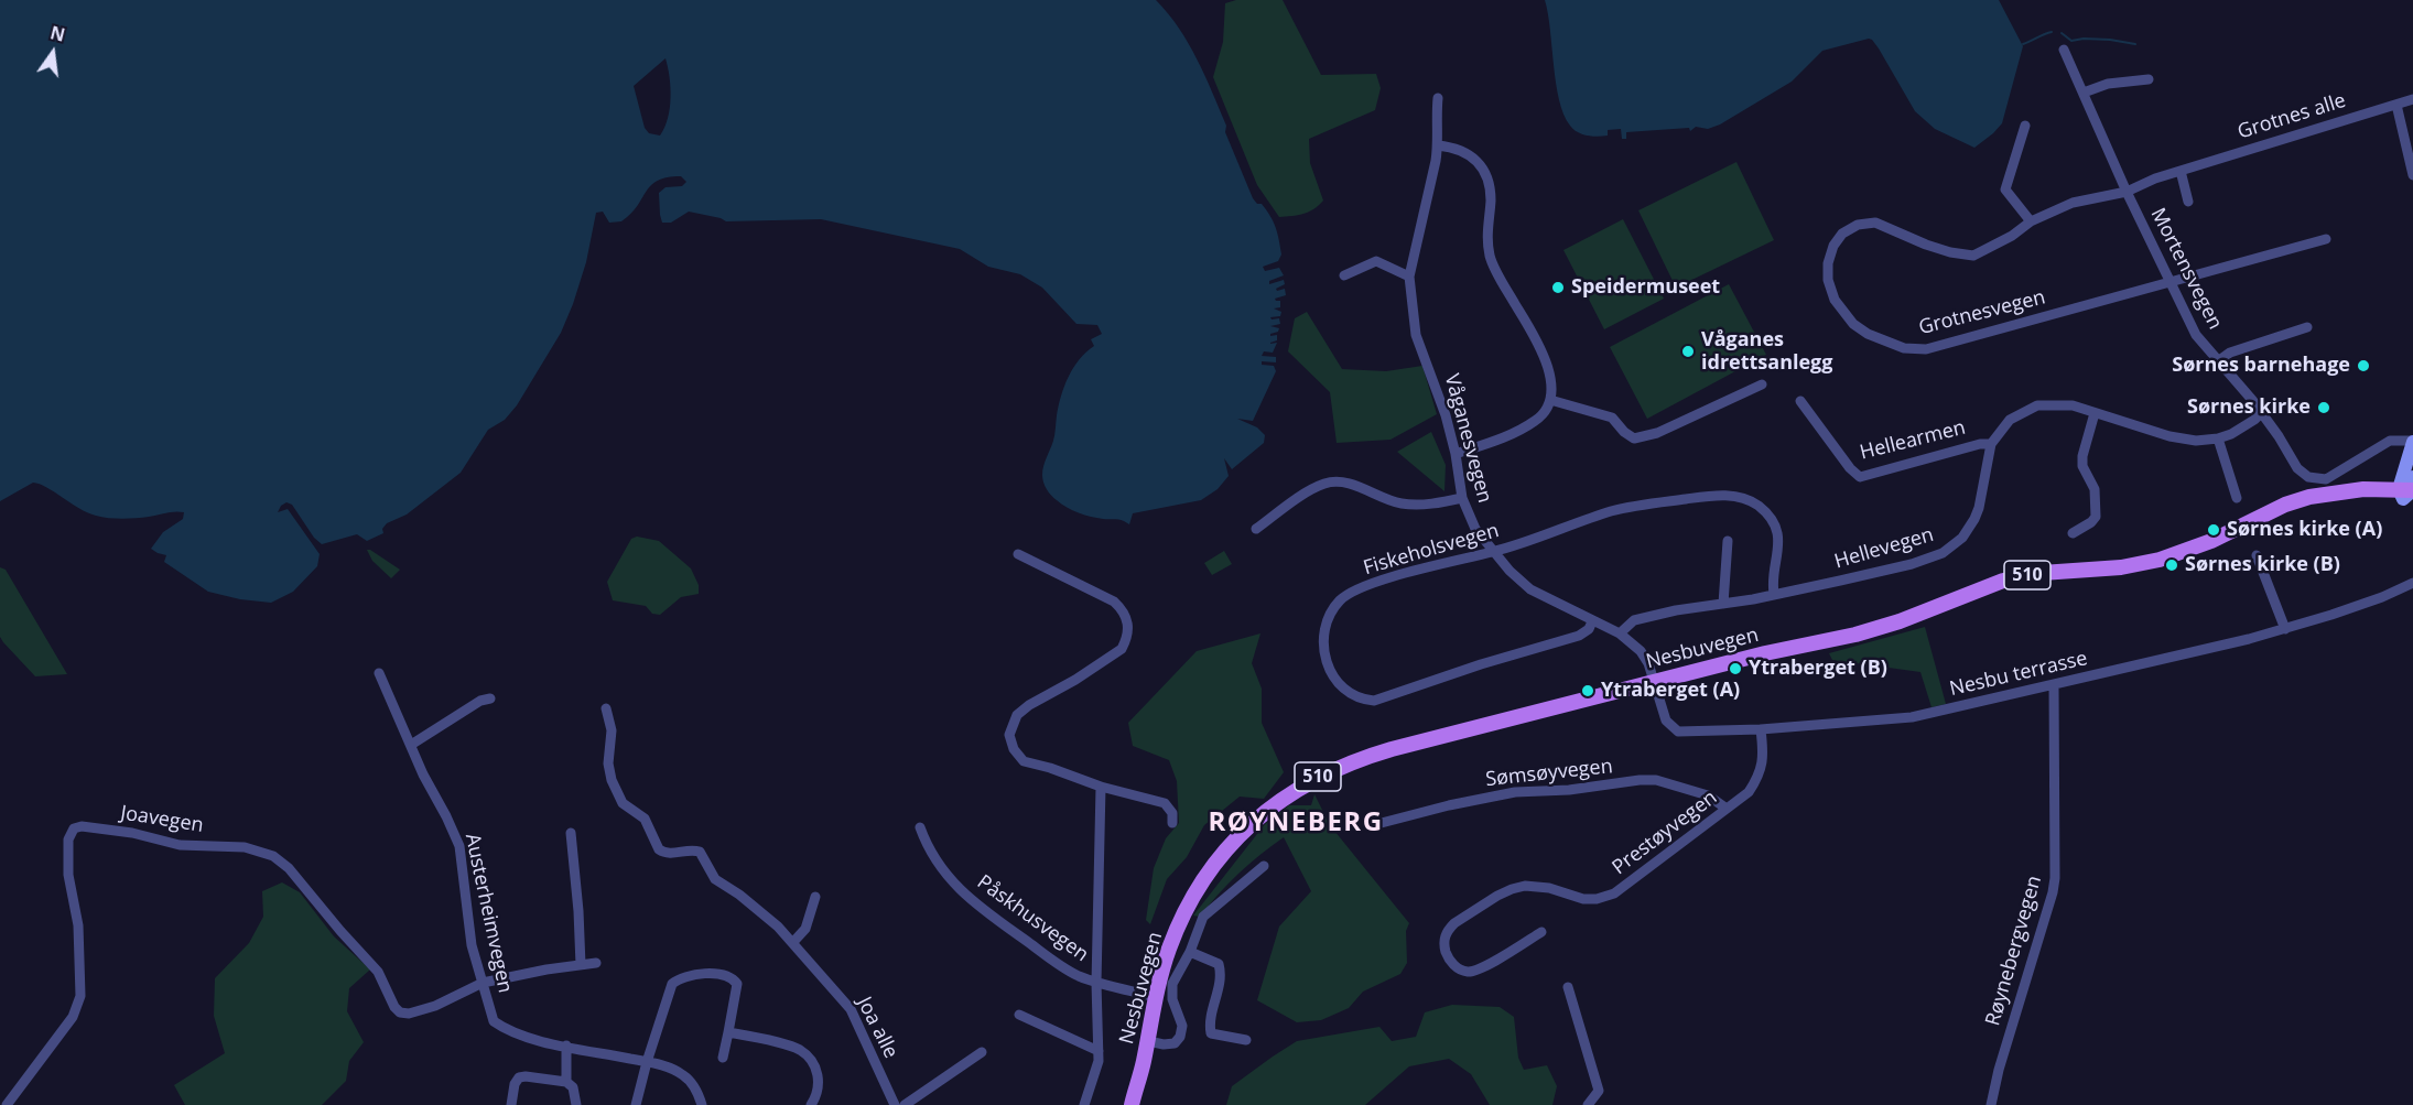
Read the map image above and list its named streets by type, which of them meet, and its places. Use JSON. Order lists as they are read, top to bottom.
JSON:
{
  "streets": {
    "main road": ["510", "Nesbuvegen"],
    "street": [
      "Grotnes alle",
      "Mortensvegen",
      "Grotnesvegen",
      "Våganesvegen",
      "Hellearmen",
      "Hellevegen",
      "Fiskeholsvegen",
      "Nesbu terrasse",
      "Sømsøyvegen",
      "Joavegen",
      "Prestøyvegen",
      "Austerheimvegen",
      "Påskhusvegen",
      "Røynebergvegen",
      "Joa alle"
    ]
  },
  "crossings": [
    ["Grotnes alle", "Mortensvegen"],
    ["Grotnes alle", "Grotnesvegen"],
    ["Mortensvegen", "Grotnesvegen"],
    ["Våganesvegen", "Hellevegen"],
    ["Våganesvegen", "Fiskeholsvegen"],
    ["Våganesvegen", "Nesbuvegen"],
    ["Våganesvegen", "Nesbu terrasse"],
    ["Hellearmen", "Hellevegen"],
    ["Hellevegen", "Fiskeholsvegen"],
    ["Nesbuvegen", "Nesbu terrasse"],
    ["Nesbuvegen", "Påskhusvegen"],
    ["Nesbu terrasse", "Prestøyvegen"],
    ["Nesbu terrasse", "Røynebergvegen"],
    ["Sømsøyvegen", "Prestøyvegen"],
    ["Joavegen", "Austerheimvegen"]
  ],
  "districts": ["RØYNEBERG"],
  "places": [
    "Speidermuseet",
    "Våganes idrettsanlegg",
    "Sørnes barnehage",
    "Sørnes kirke",
    "Sørnes kirke (A)",
    "Sørnes kirke (B)",
    "Ytraberget (B)",
    "Ytraberget (A)"
  ],
  "north": "top"
}
